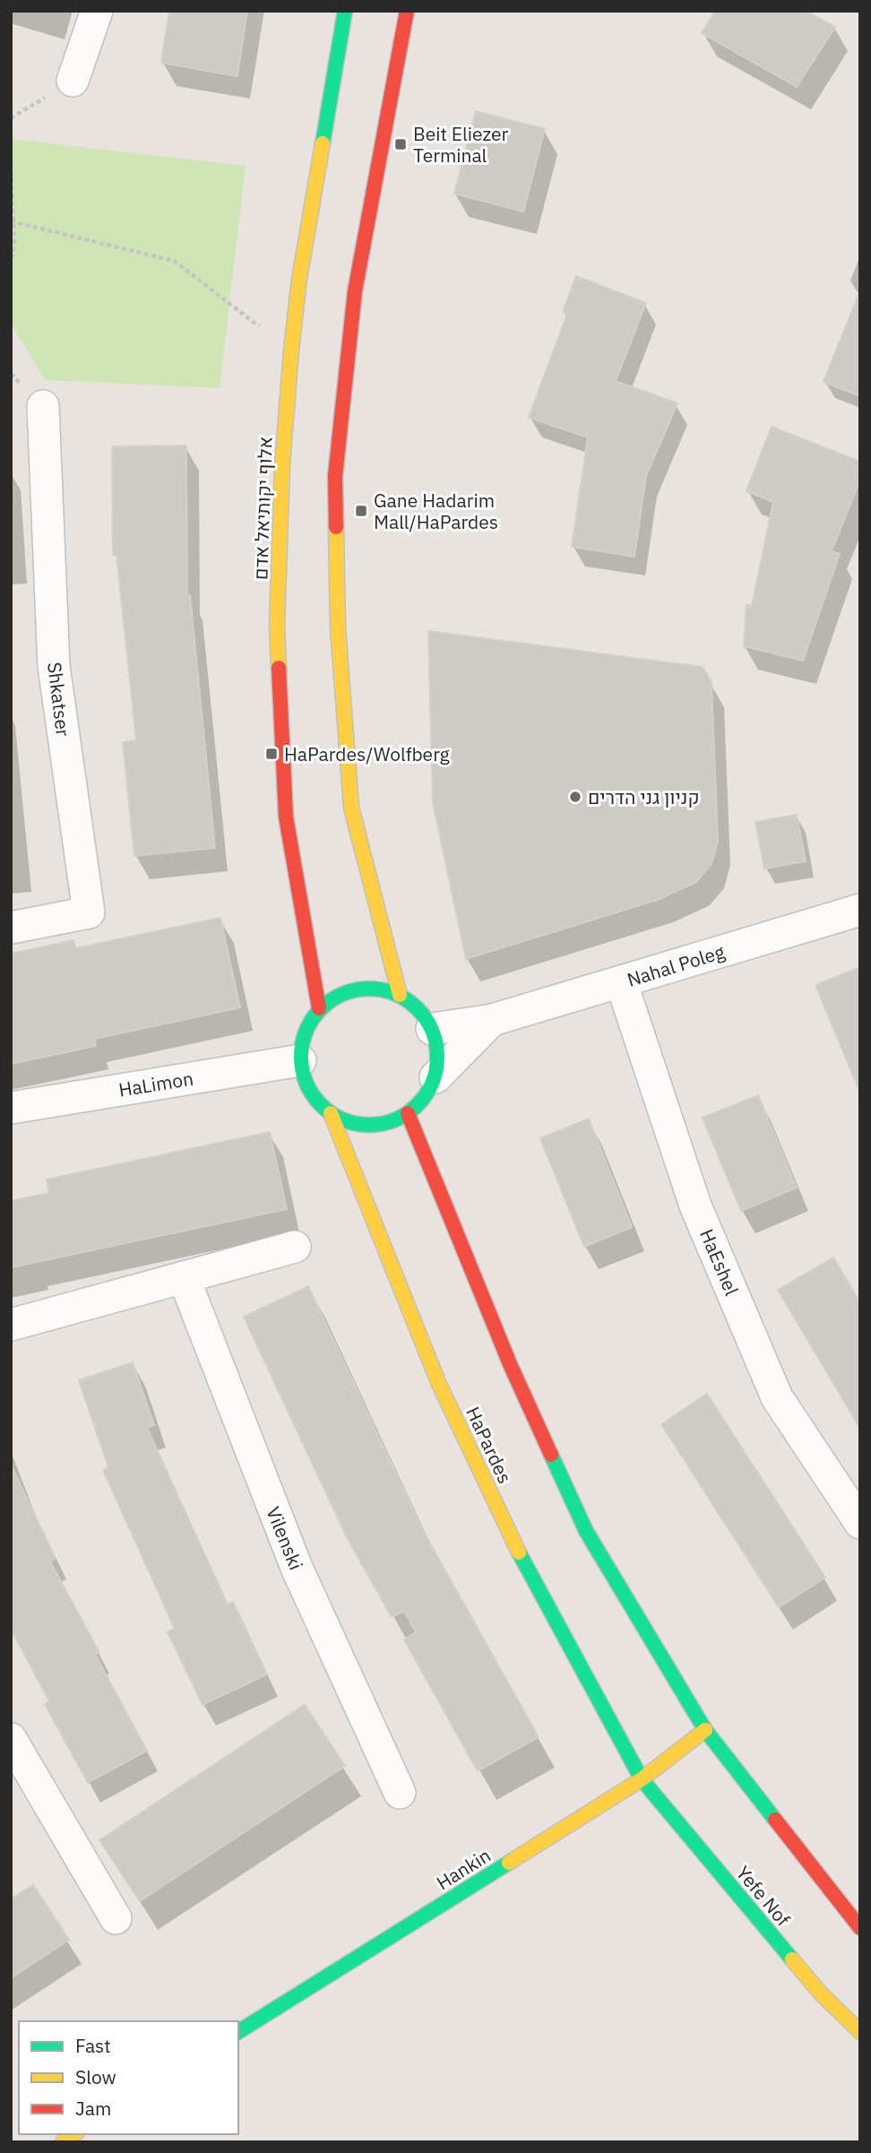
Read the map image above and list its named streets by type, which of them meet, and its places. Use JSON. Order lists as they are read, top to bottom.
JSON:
{
  "streets": {
    "street": [
      "אלוף יקותיאל אדם",
      "Shkatser",
      "Nahal Poleg",
      "HaLimon",
      "HaEshel",
      "HaPardes",
      "Vilenski",
      "Hankin",
      "Yefe Nof"
    ]
  },
  "crossings": [
    ["אלוף יקותיאל אדם", "Nahal Poleg"],
    ["אלוף יקותיאל אדם", "HaLimon"],
    ["אלוף יקותיאל אדם", "HaPardes"],
    ["Nahal Poleg", "HaLimon"],
    ["Nahal Poleg", "HaEshel"],
    ["Nahal Poleg", "HaPardes"],
    ["HaLimon", "HaPardes"],
    ["HaPardes", "Hankin"],
    ["HaPardes", "Yefe Nof"],
    ["Hankin", "Yefe Nof"]
  ],
  "places": {
    "transit": ["Beit Eliezer Terminal", "Gane Hadarim Mall/HaPardes", "HaPardes/Wolfberg"],
    "other": ["קניון גני הדרים"]
  },
  "legend": ["Fast", "Slow", "Jam"]
}
